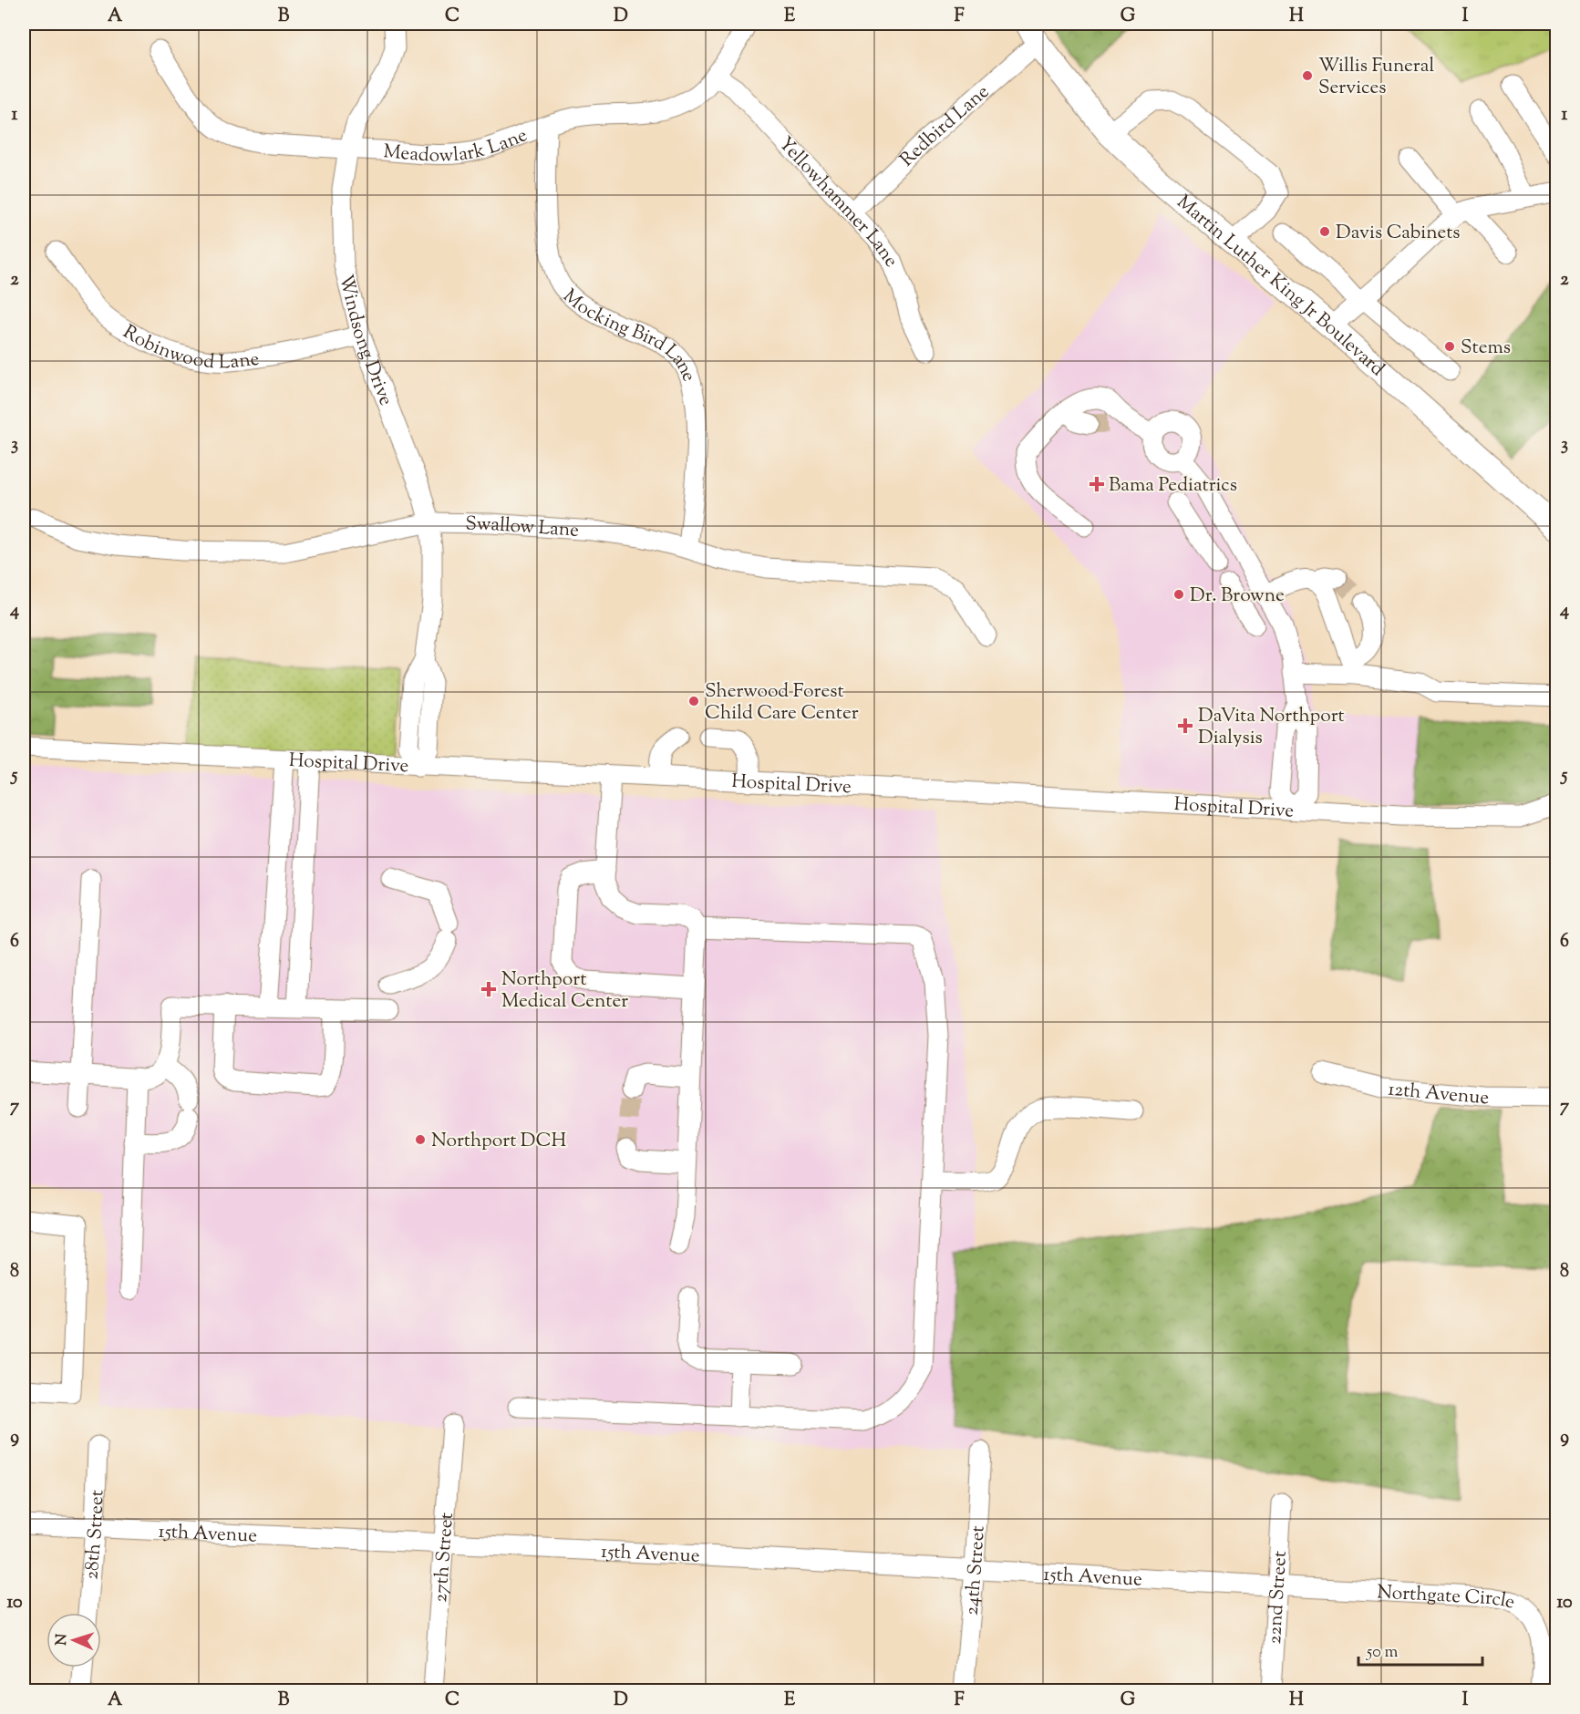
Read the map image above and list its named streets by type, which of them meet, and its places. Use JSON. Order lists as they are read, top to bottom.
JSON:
{
  "streets": {
    "main road": ["Martin Luther King Jr Boulevard"],
    "street": [
      "Redbird Lane",
      "Meadowlark Lane",
      "Yellowhammer Lane",
      "Mocking Bird Lane",
      "Robinwood Lane",
      "Windsong Drive",
      "Swallow Lane",
      "Hospital Drive",
      "12th Avenue",
      "15th Avenue",
      "28th Street",
      "27th Street",
      "24th Street",
      "22nd Street",
      "Northgate Circle"
    ]
  },
  "crossings": [
    ["Redbird Lane", "Yellowhammer Lane"],
    ["Redbird Lane", "Martin Luther King Jr Boulevard"],
    ["Meadowlark Lane", "Yellowhammer Lane"],
    ["Meadowlark Lane", "Mocking Bird Lane"],
    ["Meadowlark Lane", "Windsong Drive"],
    ["Mocking Bird Lane", "Swallow Lane"],
    ["Robinwood Lane", "Windsong Drive"],
    ["Windsong Drive", "Swallow Lane"],
    ["Windsong Drive", "Hospital Drive"],
    ["15th Avenue", "28th Street"],
    ["15th Avenue", "27th Street"],
    ["15th Avenue", "24th Street"],
    ["15th Avenue", "22nd Street"],
    ["15th Avenue", "Northgate Circle"],
    ["22nd Street", "Northgate Circle"]
  ],
  "places": {
    "other": [
      "Willis Funeral Services",
      "Davis Cabinets",
      "Stems",
      "Dr. Browne",
      "Sherwood Forest Child Care Center",
      "Northport DCH"
    ],
    "health": ["Bama Pediatrics", "DaVita Northport Dialysis", "Northport Medical Center"]
  },
  "scale_bar": "50 m",
  "north": "left",
  "grid": {
    "columns": [
      "A",
      "B",
      "C",
      "D",
      "E",
      "F",
      "G",
      "H",
      "I"
    ],
    "rows": [
      "1",
      "2",
      "3",
      "4",
      "5",
      "6",
      "7",
      "8",
      "9",
      "10"
    ]
  }
}
